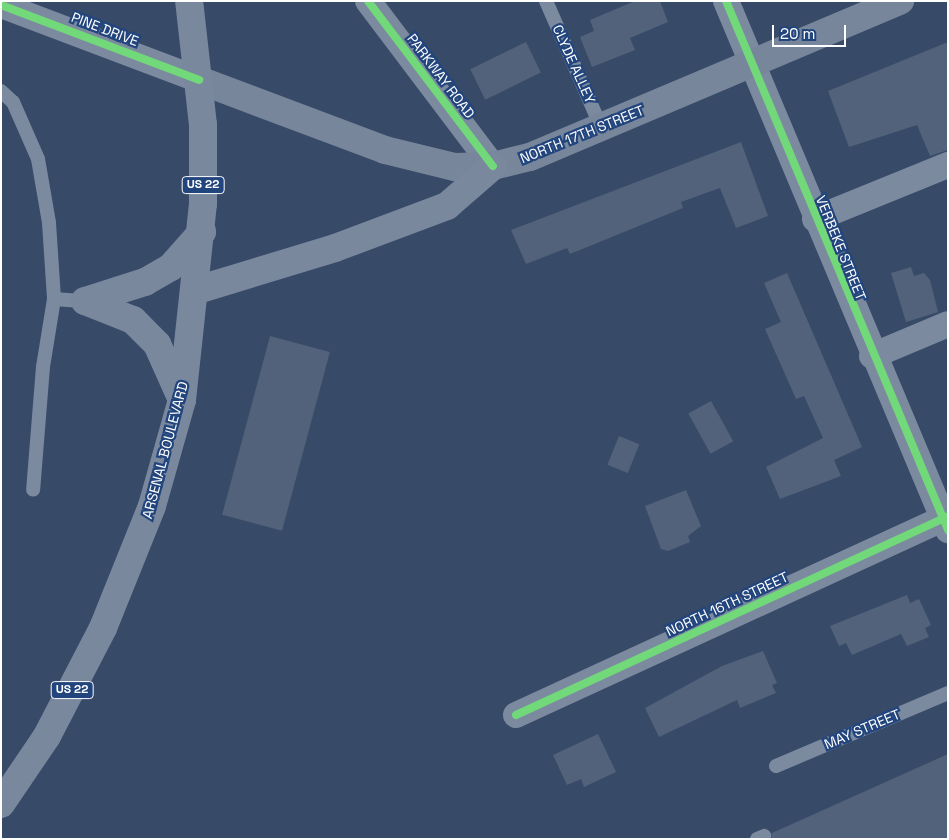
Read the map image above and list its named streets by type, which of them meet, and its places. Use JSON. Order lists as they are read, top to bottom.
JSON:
{
  "streets": {
    "main road": ["NORTH 17TH STREET", "US 22", "ARSENAL BOULEVARD"],
    "street": [
      "PINE DRIVE",
      "PARKWAY ROAD",
      "VERBEKE STREET",
      "NORTH 16TH STREET"
    ],
    "lane": ["CLYDE ALLEY", "MAY STREET"]
  },
  "crossings": [
    ["PINE DRIVE", "NORTH 17TH STREET"],
    ["PINE DRIVE", "ARSENAL BOULEVARD"],
    ["CLYDE ALLEY", "NORTH 17TH STREET"],
    ["PARKWAY ROAD", "NORTH 17TH STREET"],
    ["NORTH 17TH STREET", "VERBEKE STREET"],
    ["NORTH 17TH STREET", "ARSENAL BOULEVARD"],
    ["VERBEKE STREET", "NORTH 16TH STREET"]
  ],
  "scale_bar": "20 m"
}
